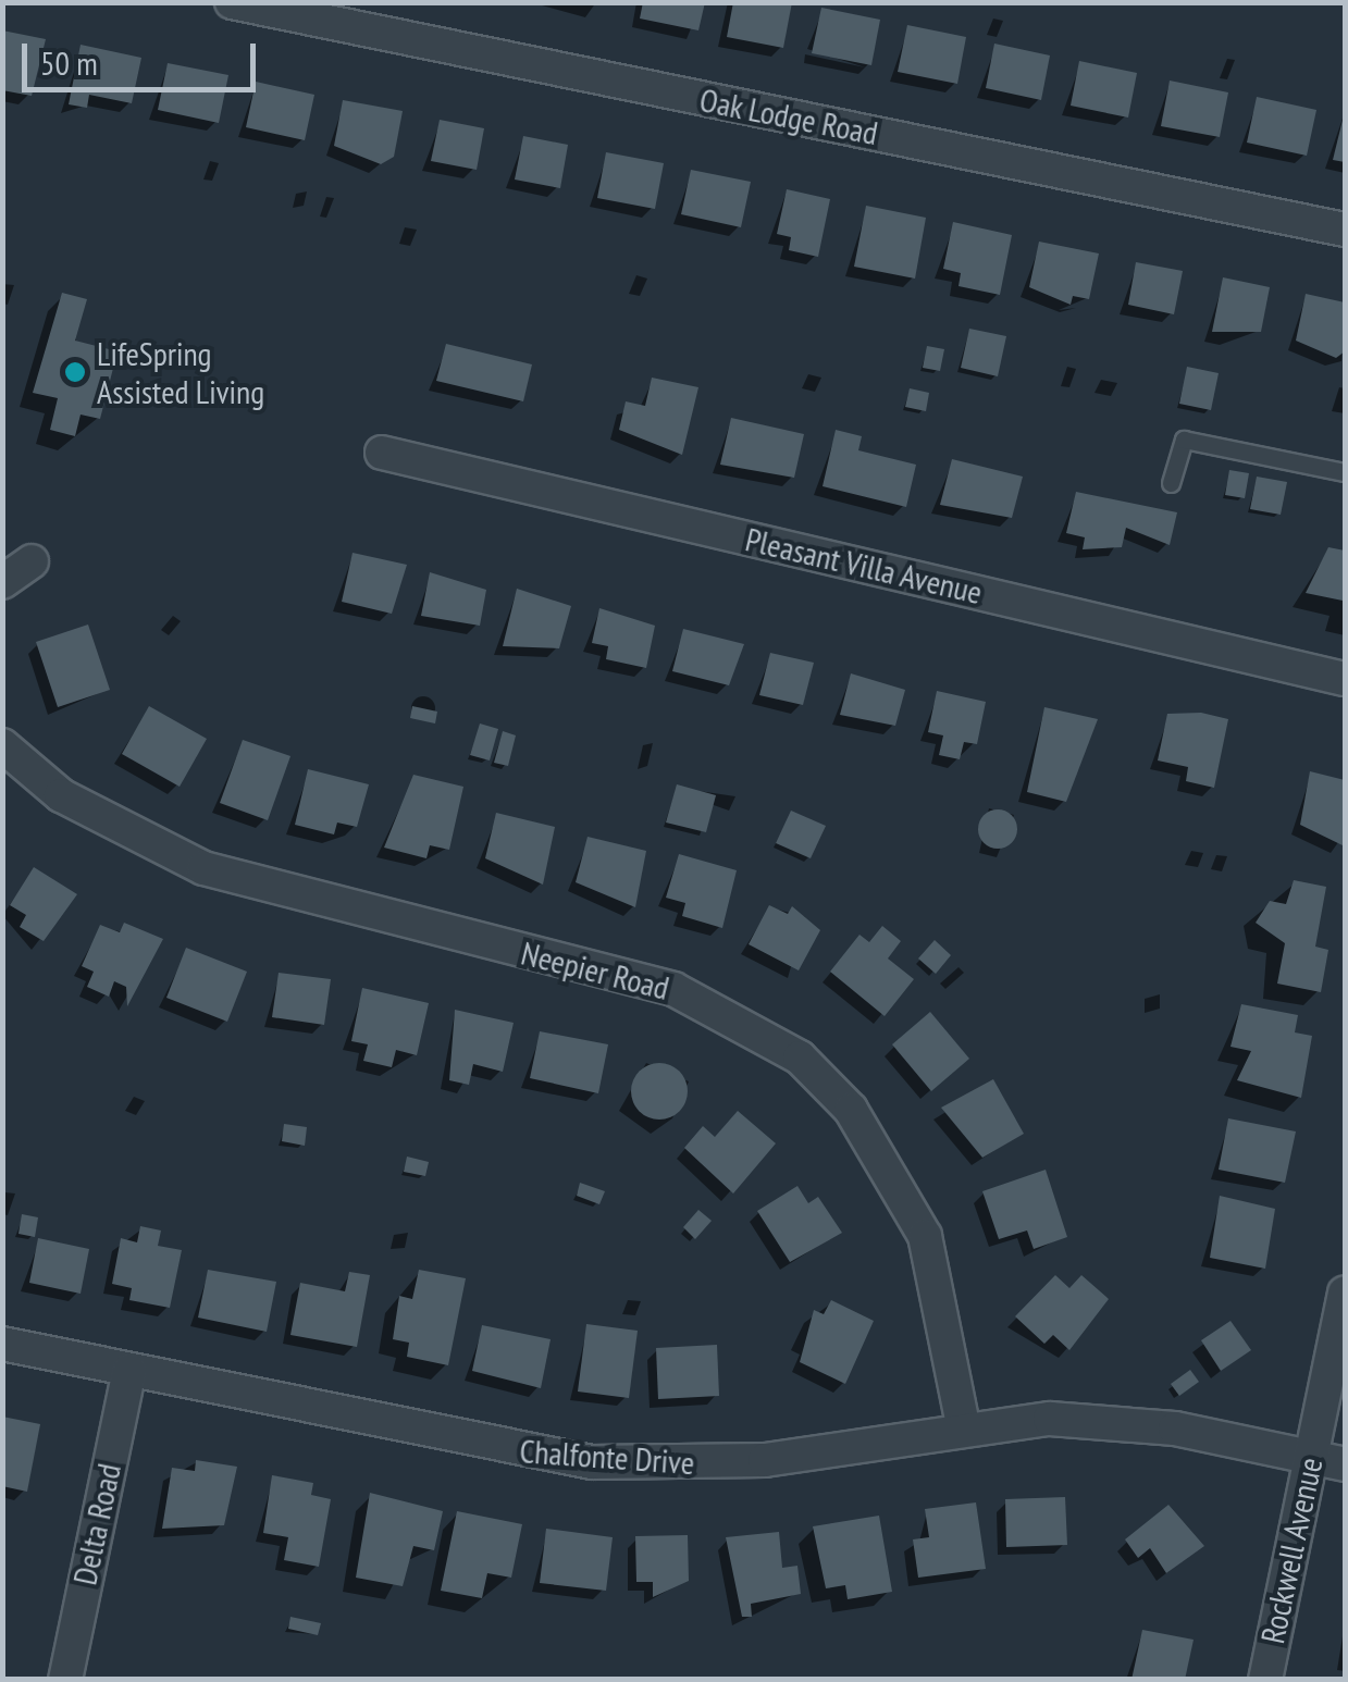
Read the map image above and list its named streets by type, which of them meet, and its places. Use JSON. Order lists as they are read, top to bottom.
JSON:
{
  "streets": {
    "street": [
      "Oak Lodge Road",
      "Pleasant Villa Avenue",
      "Neepier Road",
      "Chalfonte Drive",
      "Delta Road",
      "Rockwell Avenue"
    ]
  },
  "crossings": [
    ["Neepier Road", "Chalfonte Drive"],
    ["Chalfonte Drive", "Delta Road"],
    ["Chalfonte Drive", "Rockwell Avenue"]
  ],
  "places": ["LifeSpring Assisted Living"],
  "scale_bar": "50 m"
}
